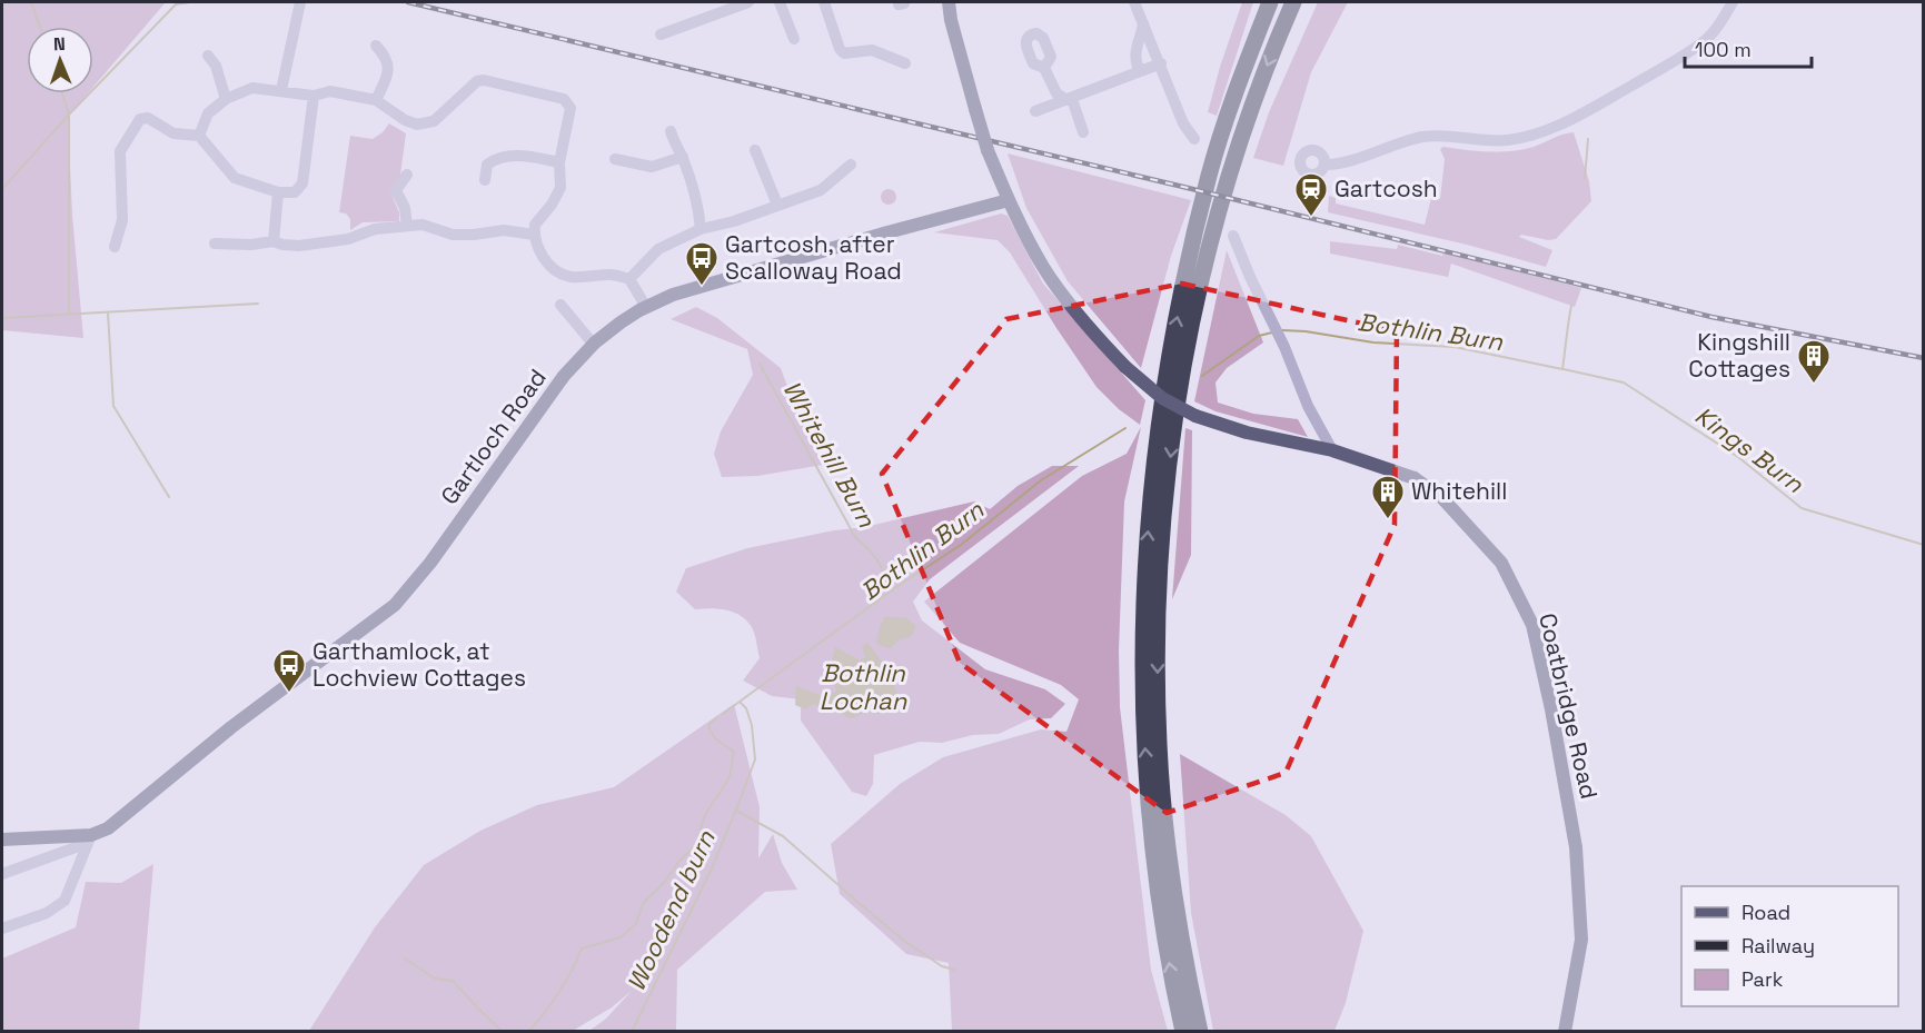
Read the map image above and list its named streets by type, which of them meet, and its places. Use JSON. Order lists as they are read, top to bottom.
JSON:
{
  "streets": {
    "main road": ["Gartloch Road", "Coatbridge Road"]
  },
  "crossings": [
    ["Gartloch Road", "Coatbridge Road"]
  ],
  "water": [
    "Bothlin Burn",
    "Kings Burn",
    "Whitehill Burn",
    "Bothlin Lochan",
    "Woodend burn"
  ],
  "places": {
    "station": ["Gartcosh"],
    "bus stop": ["Gartcosh, after Scalloway Road", "Garthamlock, at Lochview Cottages"],
    "building": ["Kingshill Cottages", "Whitehill"]
  },
  "legend": ["Road", "Railway", "Park"],
  "scale_bar": "100 m",
  "north": "top"
}
